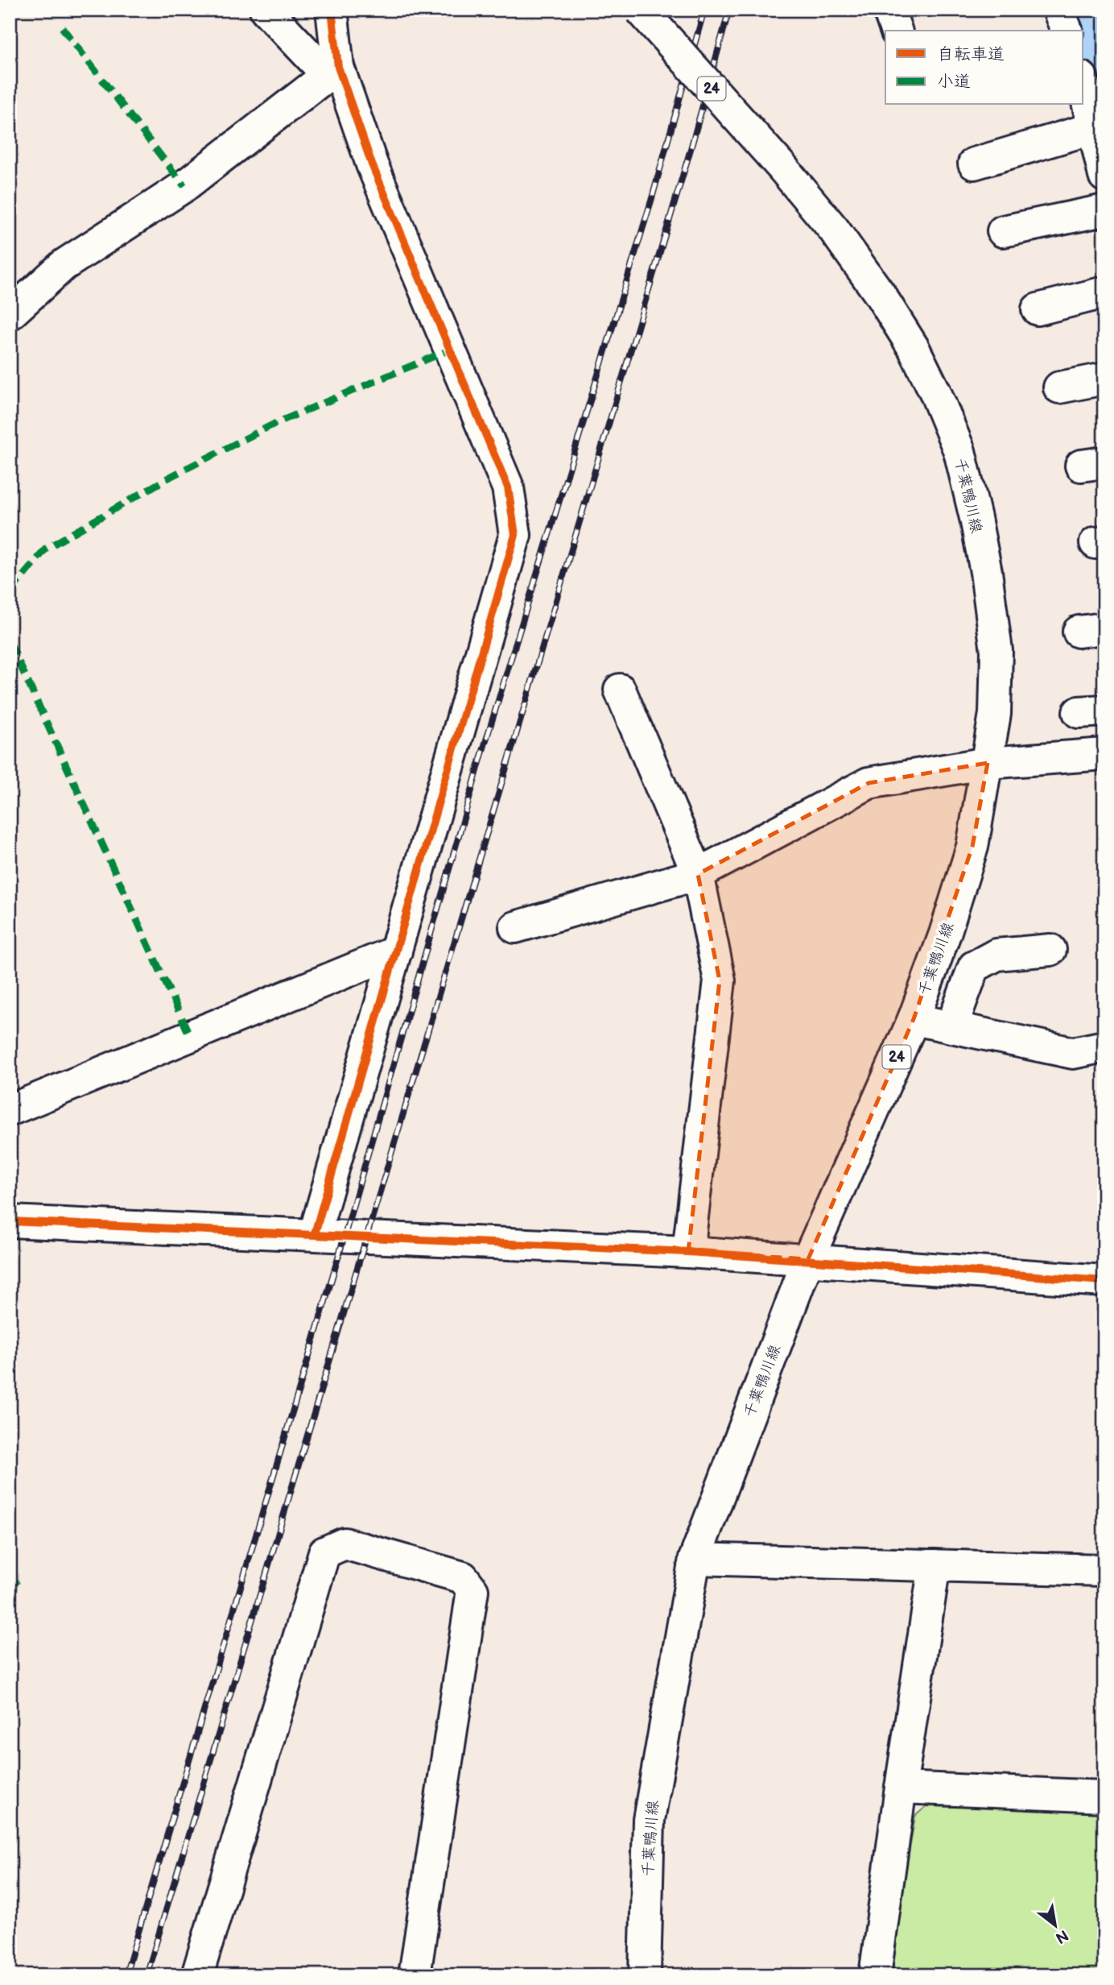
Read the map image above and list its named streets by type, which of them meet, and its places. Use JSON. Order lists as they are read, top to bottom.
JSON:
{
  "streets": {
    "street": ["24", "千葉鴨川線"]
  },
  "legend": ["自転車道", "小道"],
  "north": "bottom right"
}
